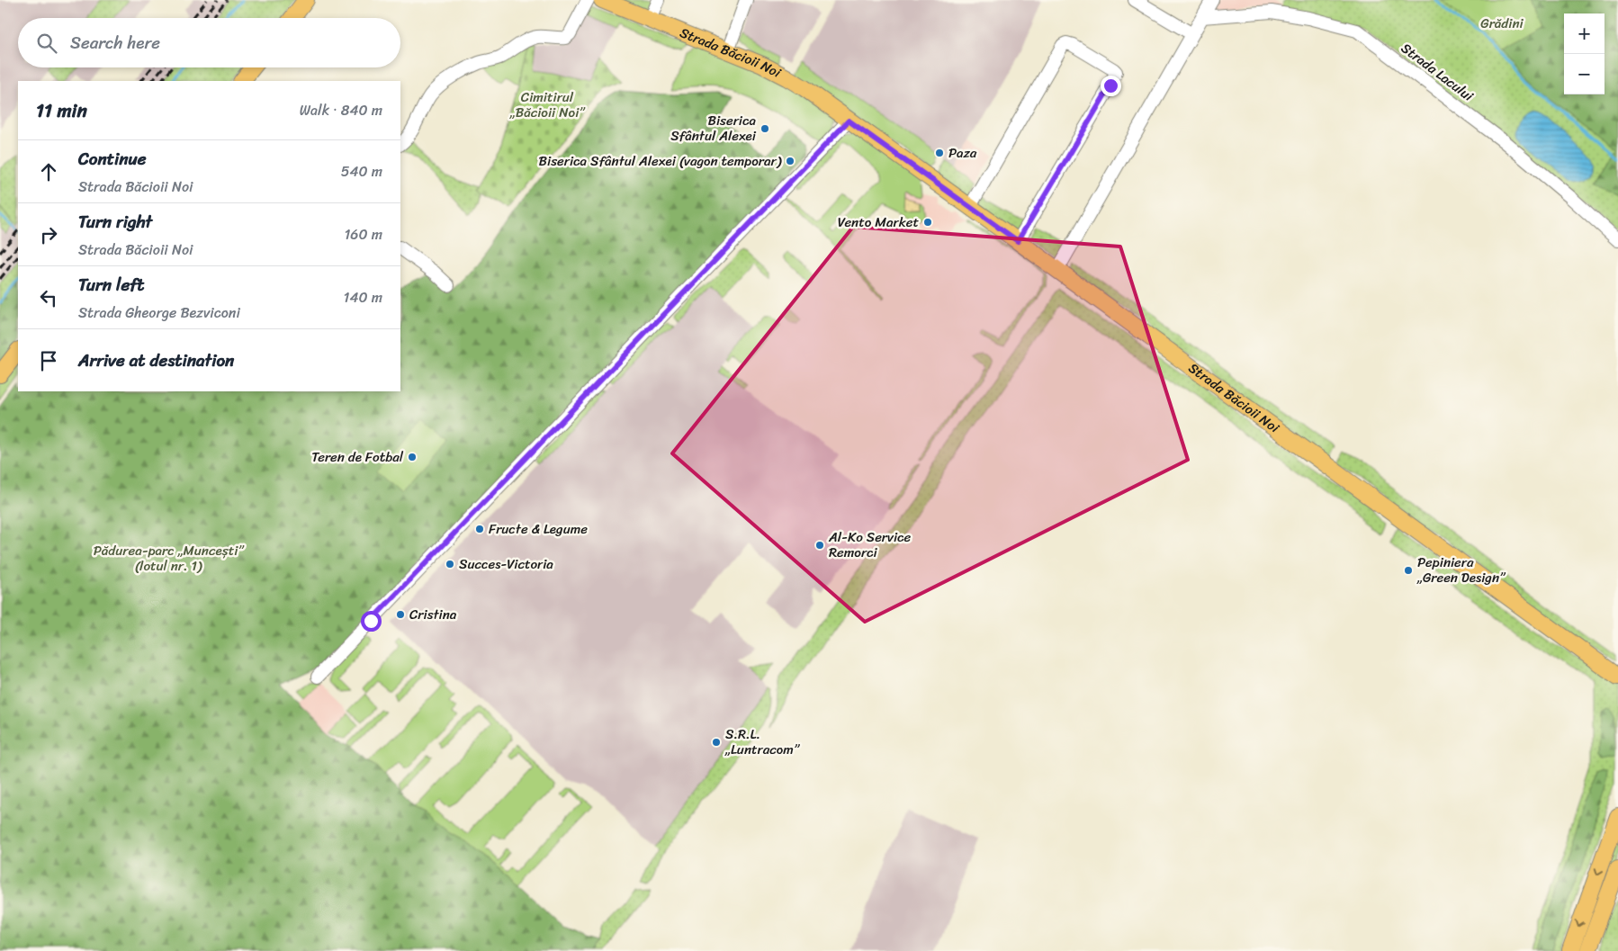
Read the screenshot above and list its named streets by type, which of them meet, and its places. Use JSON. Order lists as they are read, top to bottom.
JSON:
{
  "streets": {
    "main road": ["Strada Băcioii Noi"],
    "street": ["Strada Lacului"]
  },
  "parks": ["Grădini", "Cimitirul „Băcioii Noi”", "Pădurea-parc „Muncești” (lotul nr. 1)"],
  "places": [
    "Biserica Sfântul Alexei",
    "Paza",
    "Biserica Sfântul Alexei (vagon temporar)",
    "Vento Market",
    "Teren de Fotbal",
    "Fructe & Legume",
    "Al-Ko Service Remorci",
    "Succes-Victoria",
    "Pepiniera „Green Design”",
    "Cristina",
    "S.R.L. „Luntracom”"
  ],
  "page": {
    "map_buttons": ["+", "−"],
    "search": "Search here",
    "heading": ["11 min", "Walk · 840 m"],
    "list": [
      ["Continue", "Strada Băcioii Noi", "540 m"],
      ["Turn right", "Strada Băcioii Noi", "160 m"],
      ["Turn left", "Strada Gheorge Bezviconi", "140 m"],
      "Arrive at destination"
    ]
  }
}
